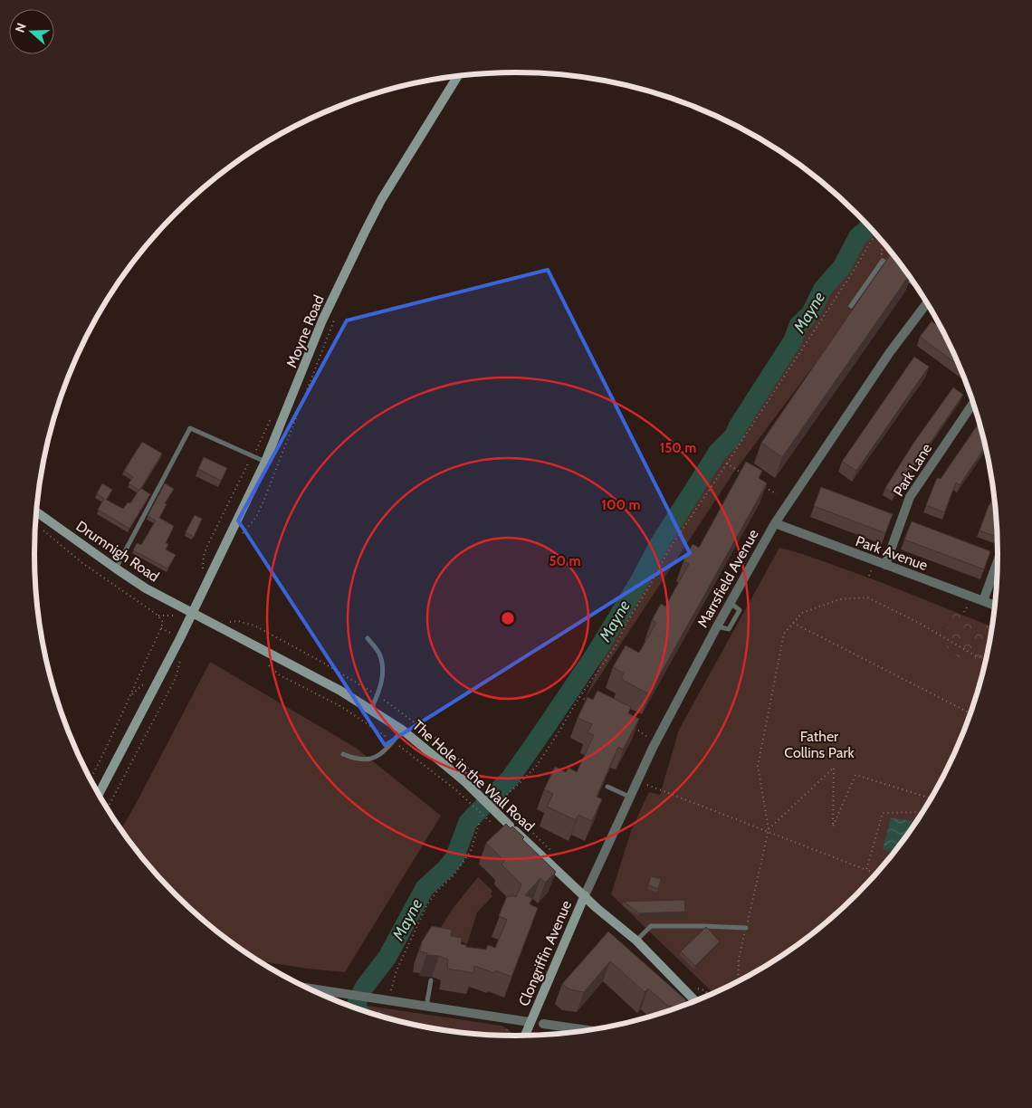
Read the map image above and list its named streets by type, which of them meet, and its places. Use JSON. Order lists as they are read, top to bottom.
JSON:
{
  "streets": {
    "main road": [
      "Moyne Road",
      "Drumnigh Road",
      "The Hole in the Wall Road",
      "Clongriffin Avenue"
    ],
    "street": ["Park Lane", "Park Avenue", "Marrsfield Avenue"]
  },
  "crossings": [
    ["Moyne Road", "Drumnigh Road"],
    ["Moyne Road", "The Hole in the Wall Road"],
    ["Park Lane", "Park Avenue"],
    ["Drumnigh Road", "The Hole in the Wall Road"],
    ["Park Avenue", "Marrsfield Avenue"],
    ["Marrsfield Avenue", "The Hole in the Wall Road"],
    ["Marrsfield Avenue", "Clongriffin Avenue"],
    ["The Hole in the Wall Road", "Clongriffin Avenue"]
  ],
  "water": ["Mayne"],
  "parks": ["Father Collins Park"],
  "north": "left",
  "rings": ["150 m", "100 m", "50 m"]
}
